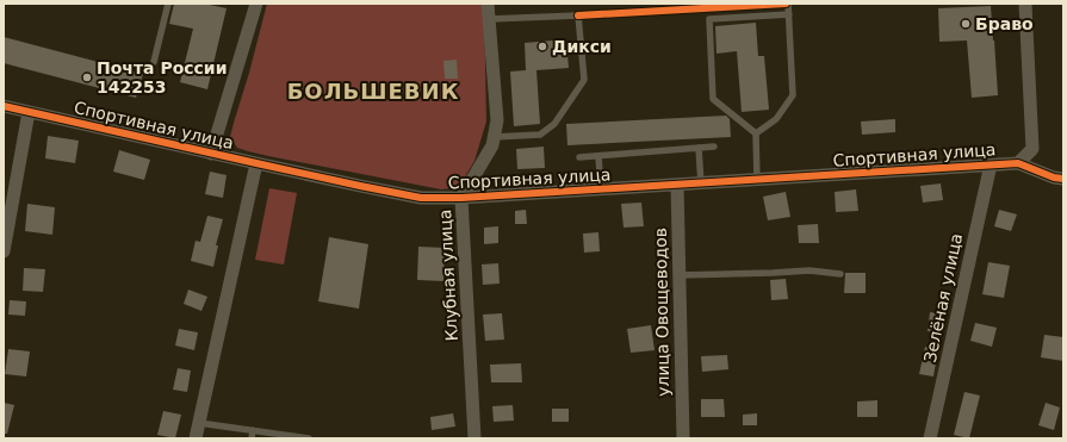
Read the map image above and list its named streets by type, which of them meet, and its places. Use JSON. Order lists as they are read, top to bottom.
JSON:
{
  "streets": {
    "street": [
      "Спортивная улица",
      "Клубная улица",
      "Зелёная улица",
      "улица Овощеводов"
    ]
  },
  "crossings": [
    ["Спортивная улица", "Клубная улица"],
    ["Спортивная улица", "Зелёная улица"],
    ["Спортивная улица", "улица Овощеводов"]
  ],
  "districts": ["БОЛЬШЕВИК"],
  "places": ["Браво", "Дикси", "Почта России 142253"]
}
